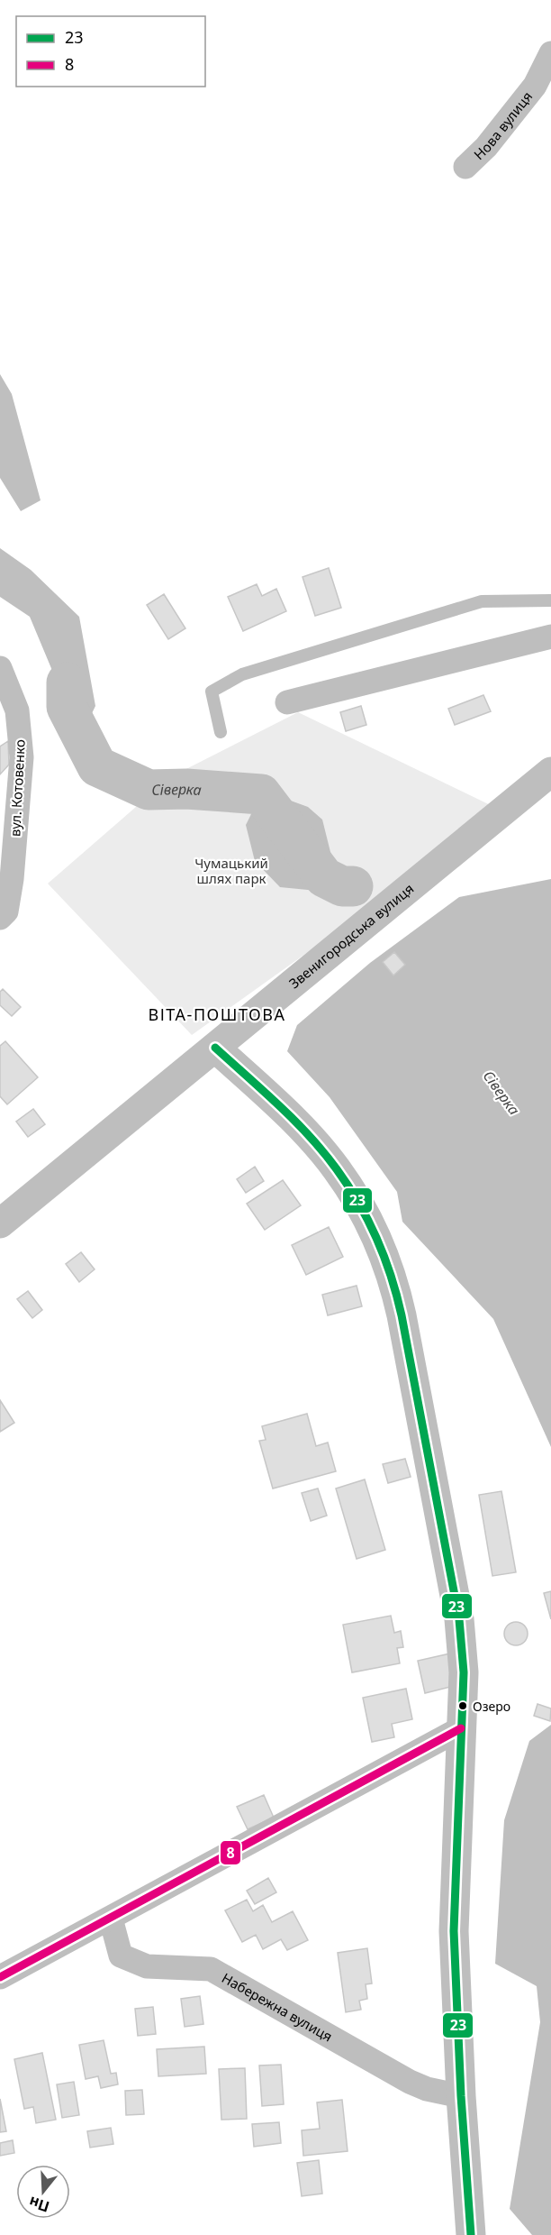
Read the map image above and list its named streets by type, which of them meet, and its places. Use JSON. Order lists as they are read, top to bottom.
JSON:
{
  "streets": {
    "street": [
      "Нова вулиця",
      "вул. Котовенко",
      "Звенигородська вулиця",
      "Набережна вулиця"
    ]
  },
  "districts": ["ВІТА-ПОШТОВА"],
  "water": ["Сіверка"],
  "parks": ["Чумацький шлях парк"],
  "places": ["Озеро"],
  "lines": ["transit line 23", "transit line 8"],
  "legend": ["23", "8"],
  "north": "bottom"
}
